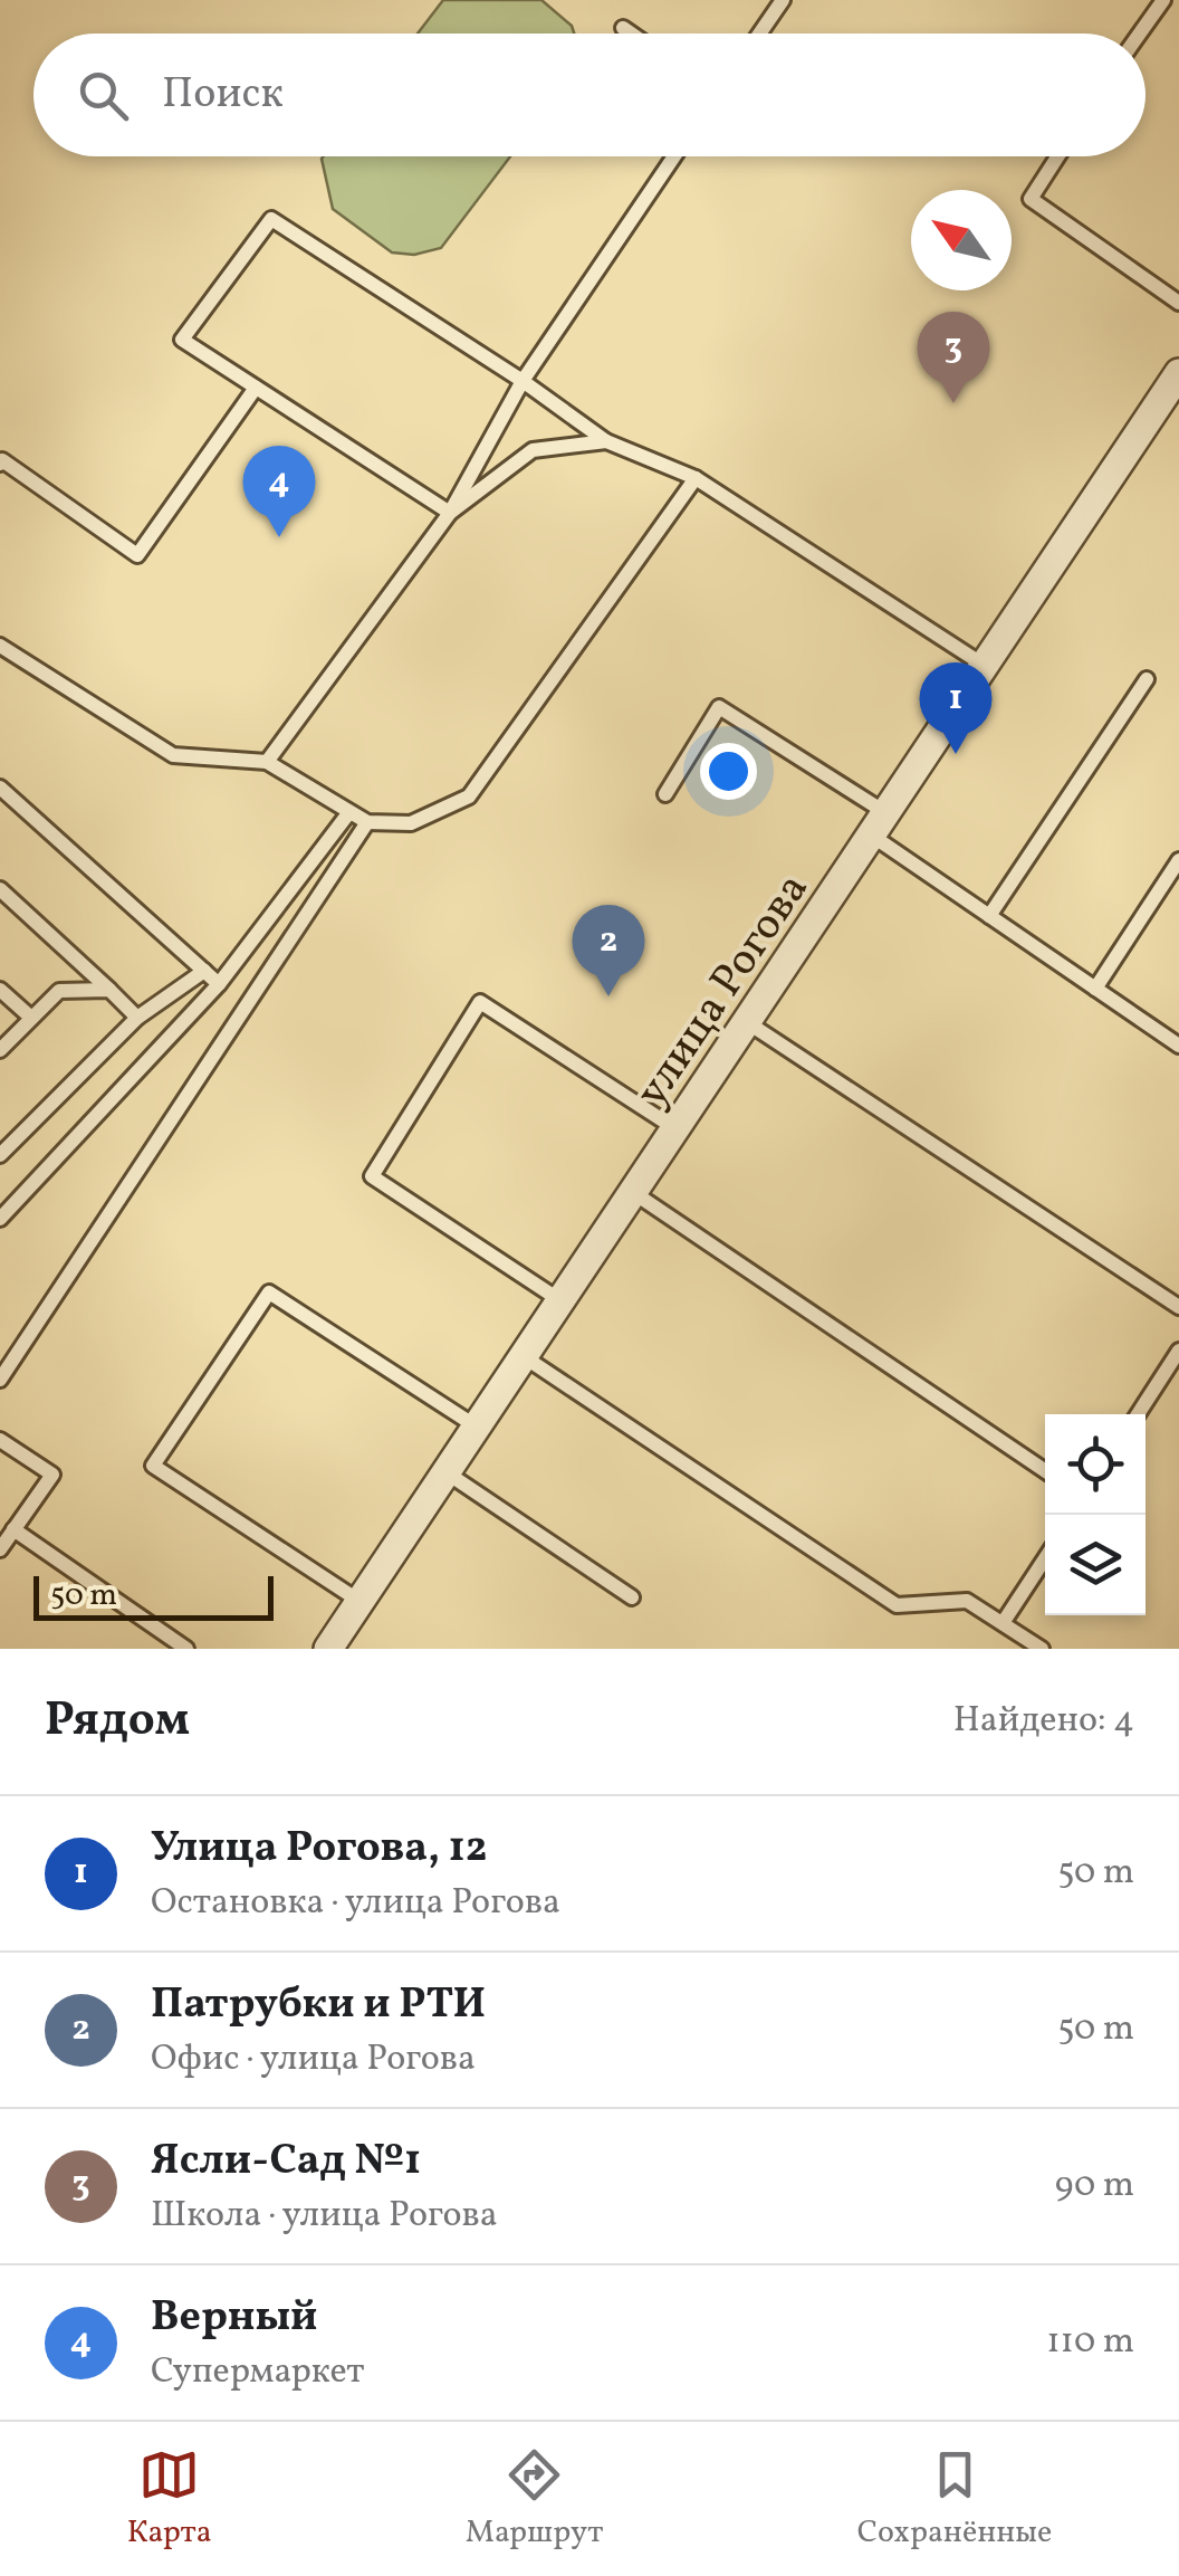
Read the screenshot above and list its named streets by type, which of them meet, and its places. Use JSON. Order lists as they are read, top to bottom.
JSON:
{
  "streets": {
    "street": ["улица Рогова"]
  },
  "scale_bar": "50 m",
  "north": "top left",
  "page": {
    "search": "Поиск",
    "pins": [
      "3",
      "4",
      "1",
      "2"
    ],
    "scale": "50 m",
    "heading": ["Рядом", "Найдено: 4"],
    "list": [
      {
        "mark": "1",
        "name": "Улица Рогова, 12",
        "note": "Остановка · улица Рогова",
        "value": "50 m"
      },
      {
        "mark": "2",
        "name": "Патрубки и РТИ",
        "note": "Офис · улица Рогова",
        "value": "50 m"
      },
      {
        "mark": "3",
        "name": "Ясли-Сад №1",
        "note": "Школа · улица Рогова",
        "value": "90 m"
      },
      {
        "mark": "4",
        "name": "Верный",
        "note": "Супермаркет",
        "value": "110 m"
      }
    ],
    "nav": ["Карта", "Маршрут", "Сохранённые"]
  }
}
